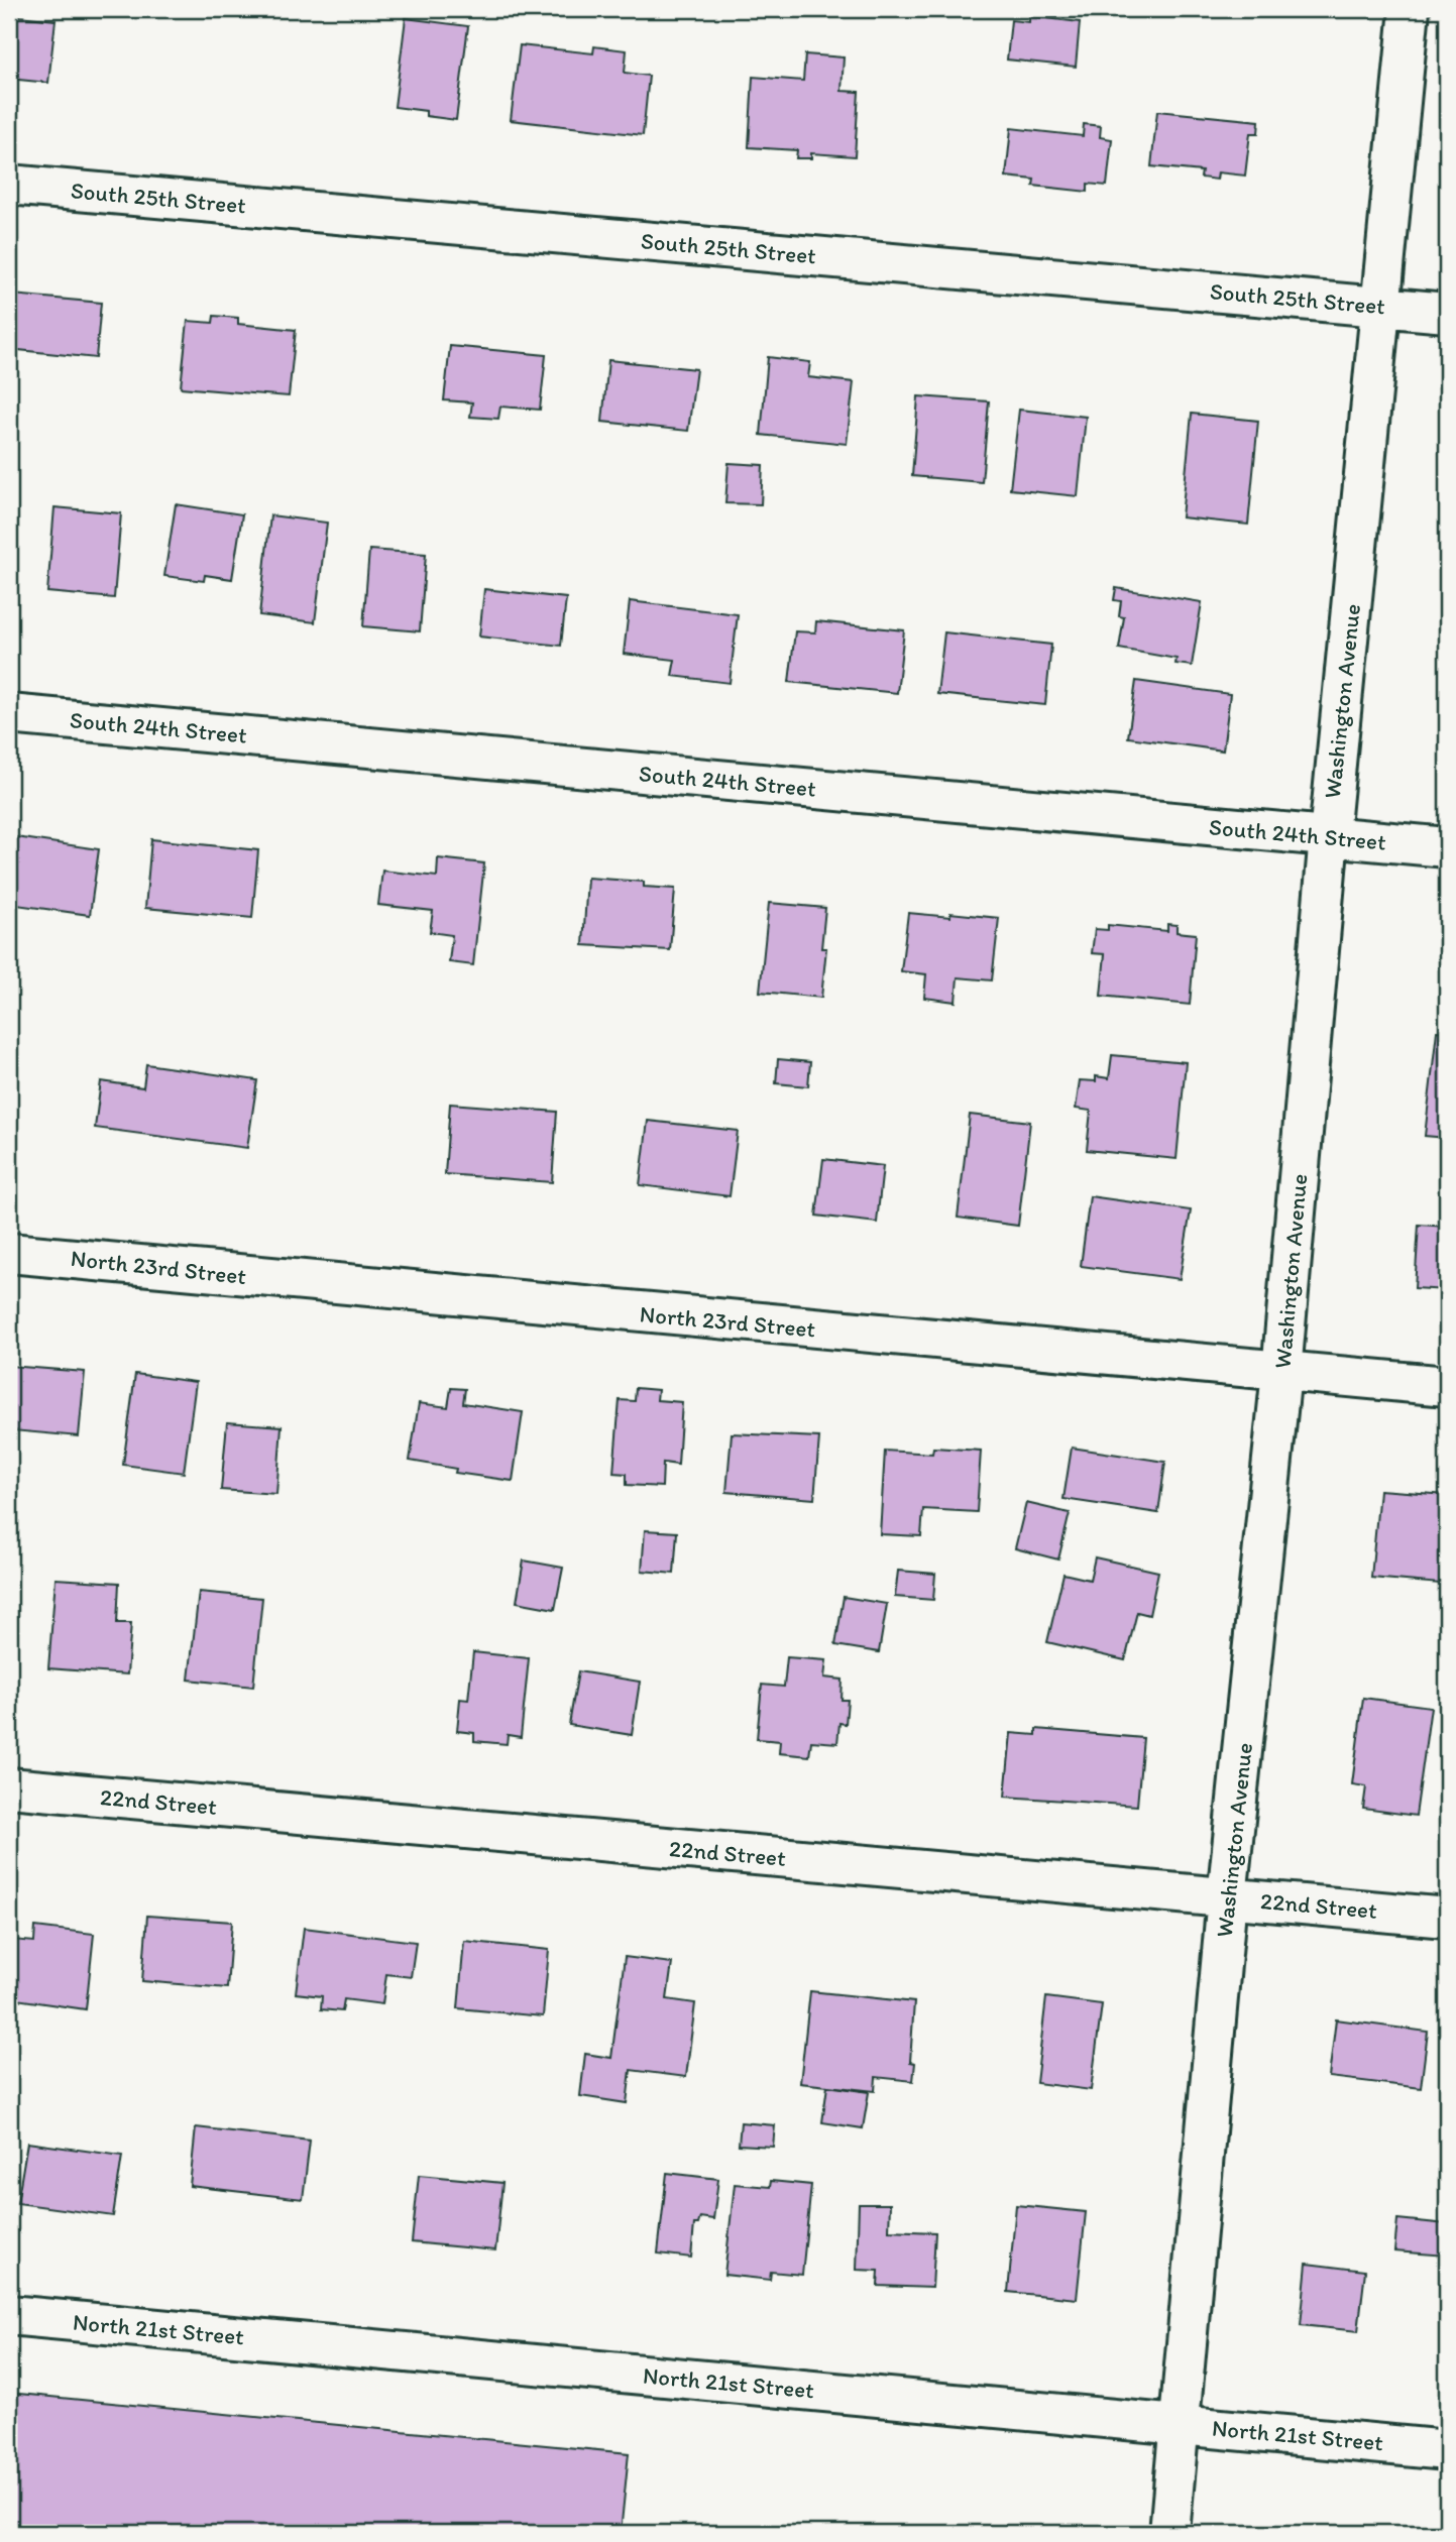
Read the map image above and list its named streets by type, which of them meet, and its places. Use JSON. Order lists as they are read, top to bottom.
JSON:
{
  "streets": {
    "street": [
      "South 25th Street",
      "Washington Avenue",
      "South 24th Street",
      "North 23rd Street",
      "22nd Street",
      "North 21st Street"
    ]
  },
  "crossings": [
    ["South 25th Street", "Washington Avenue"],
    ["Washington Avenue", "South 24th Street"],
    ["Washington Avenue", "North 23rd Street"],
    ["Washington Avenue", "22nd Street"],
    ["Washington Avenue", "North 21st Street"]
  ]
}
